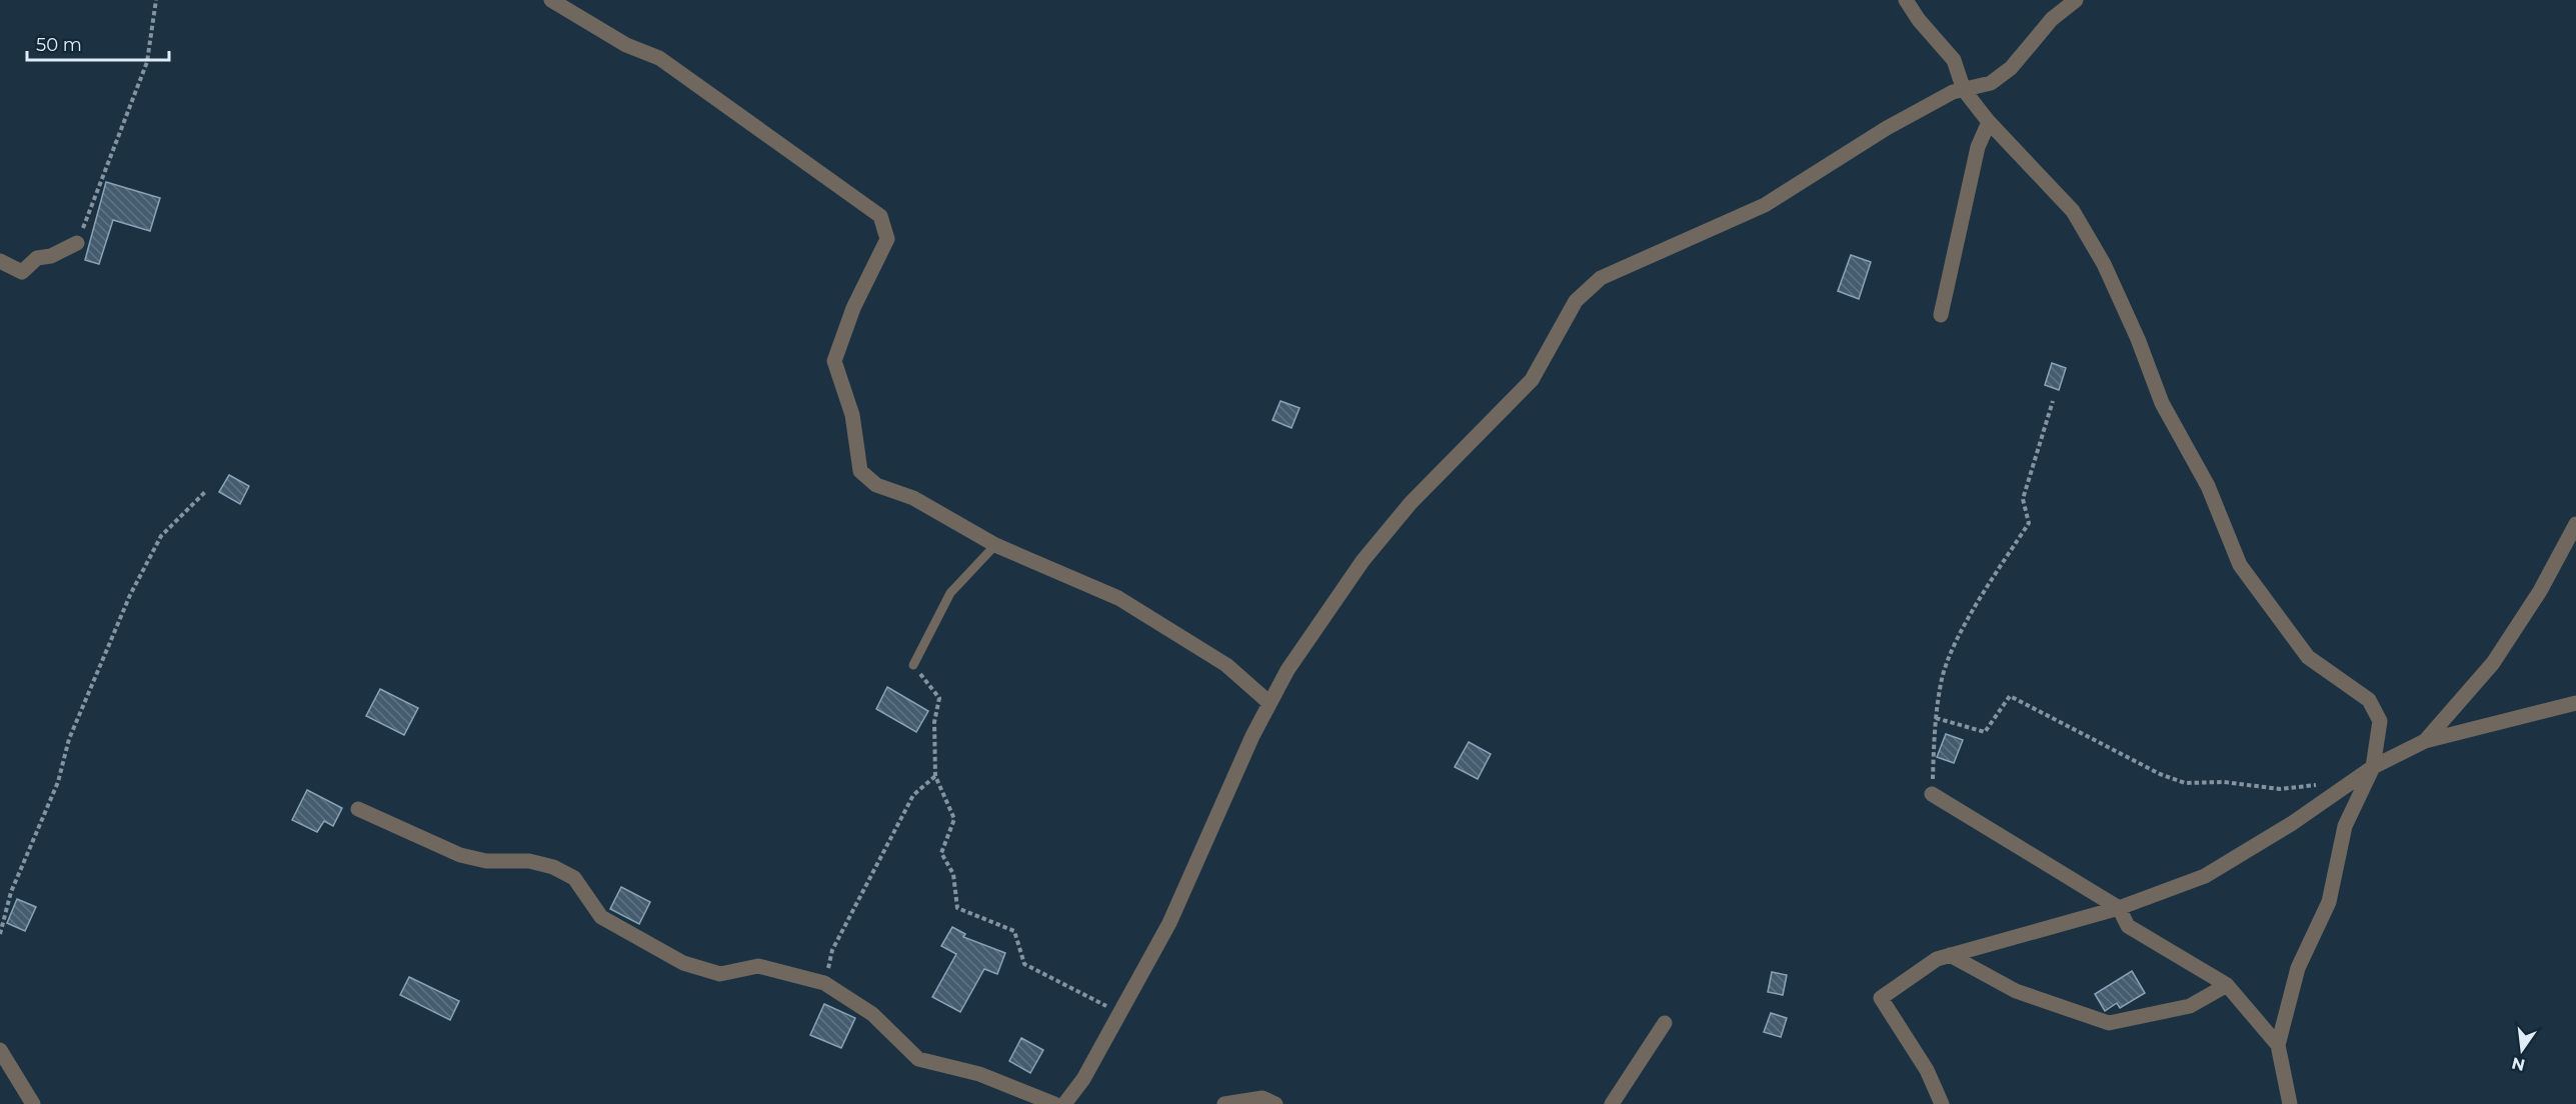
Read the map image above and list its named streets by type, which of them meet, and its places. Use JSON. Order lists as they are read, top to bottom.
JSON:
{
  "scale_bar": "50 m",
  "north": "bottom"
}
